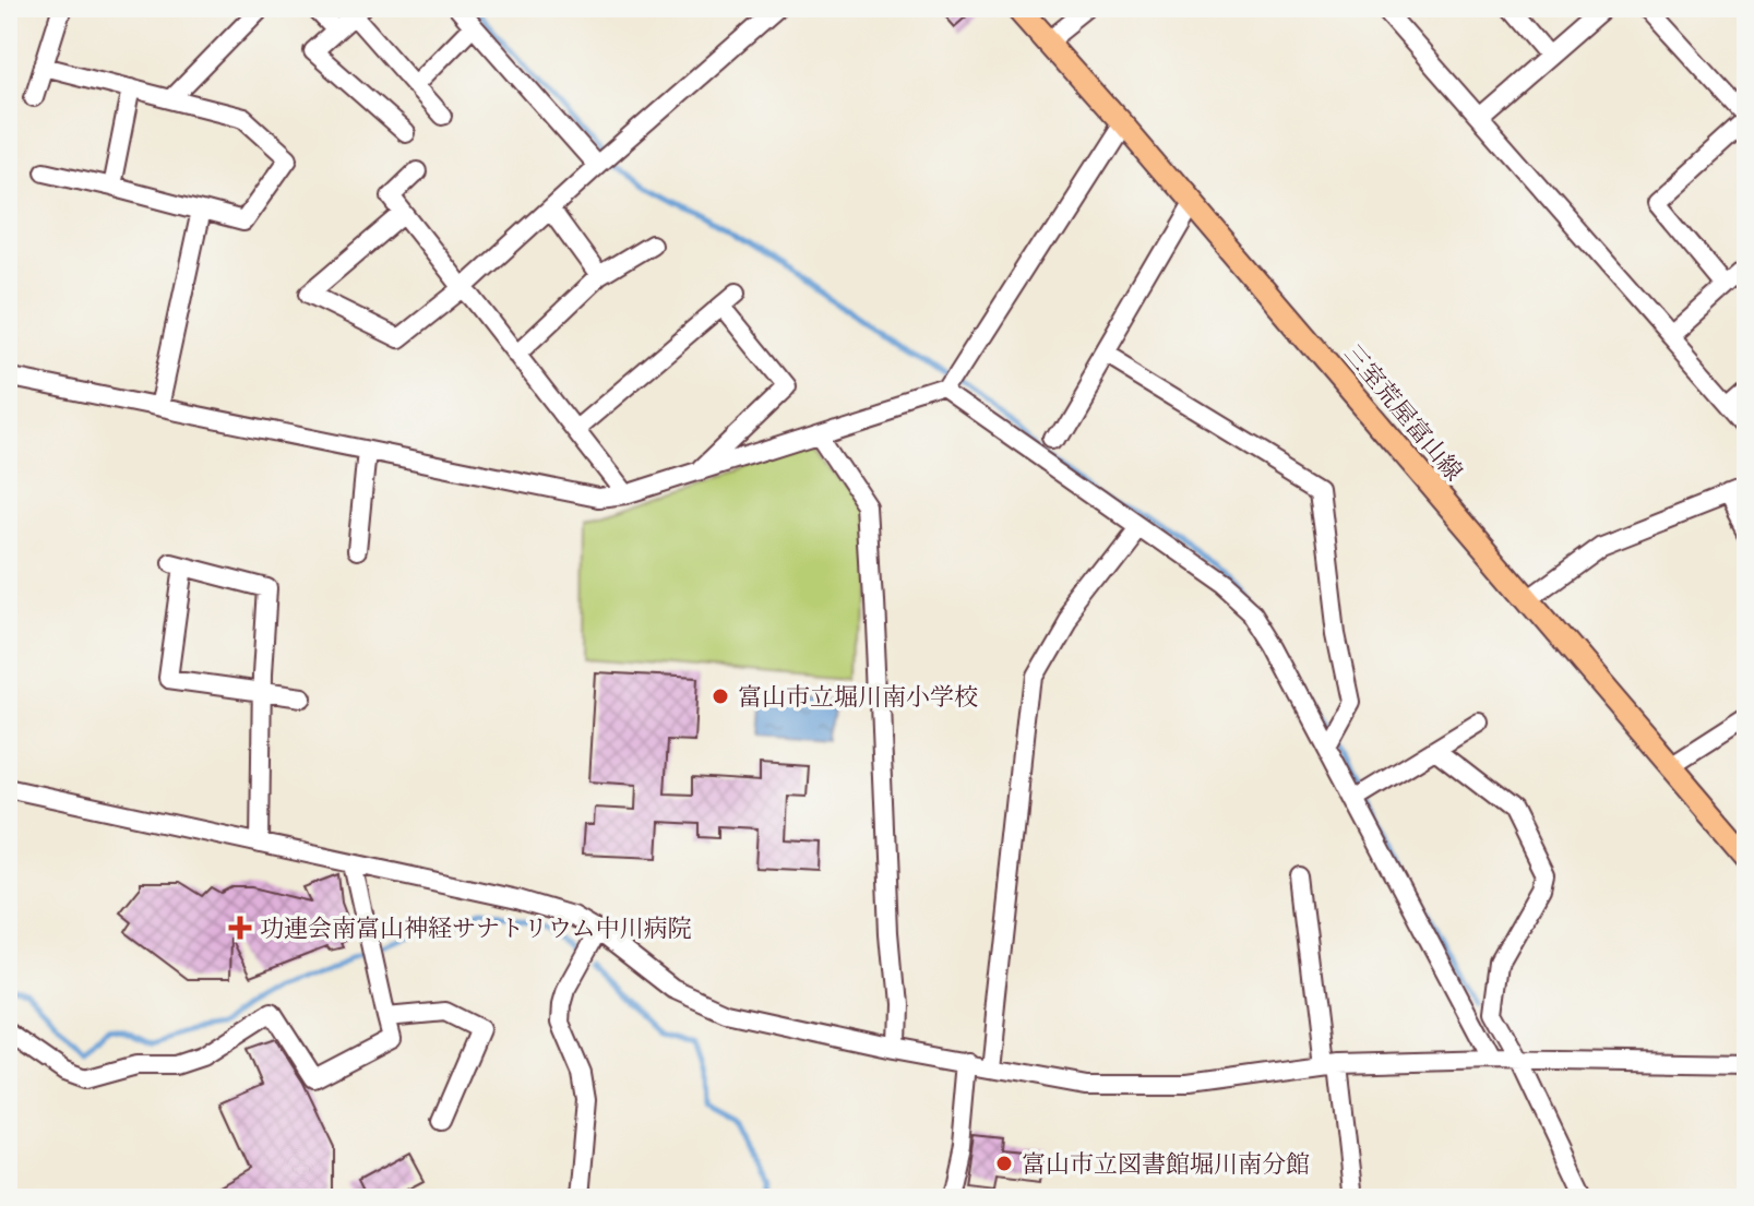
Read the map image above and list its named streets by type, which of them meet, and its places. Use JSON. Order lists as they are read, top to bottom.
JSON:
{
  "streets": {
    "main road": ["三室荒屋富山線"]
  },
  "places": {
    "other": ["富山市立堀川南小学校", "富山市立図書館堀川南分館"],
    "health": ["功連会南富山神経サナトリウム中川病院"]
  }
}
